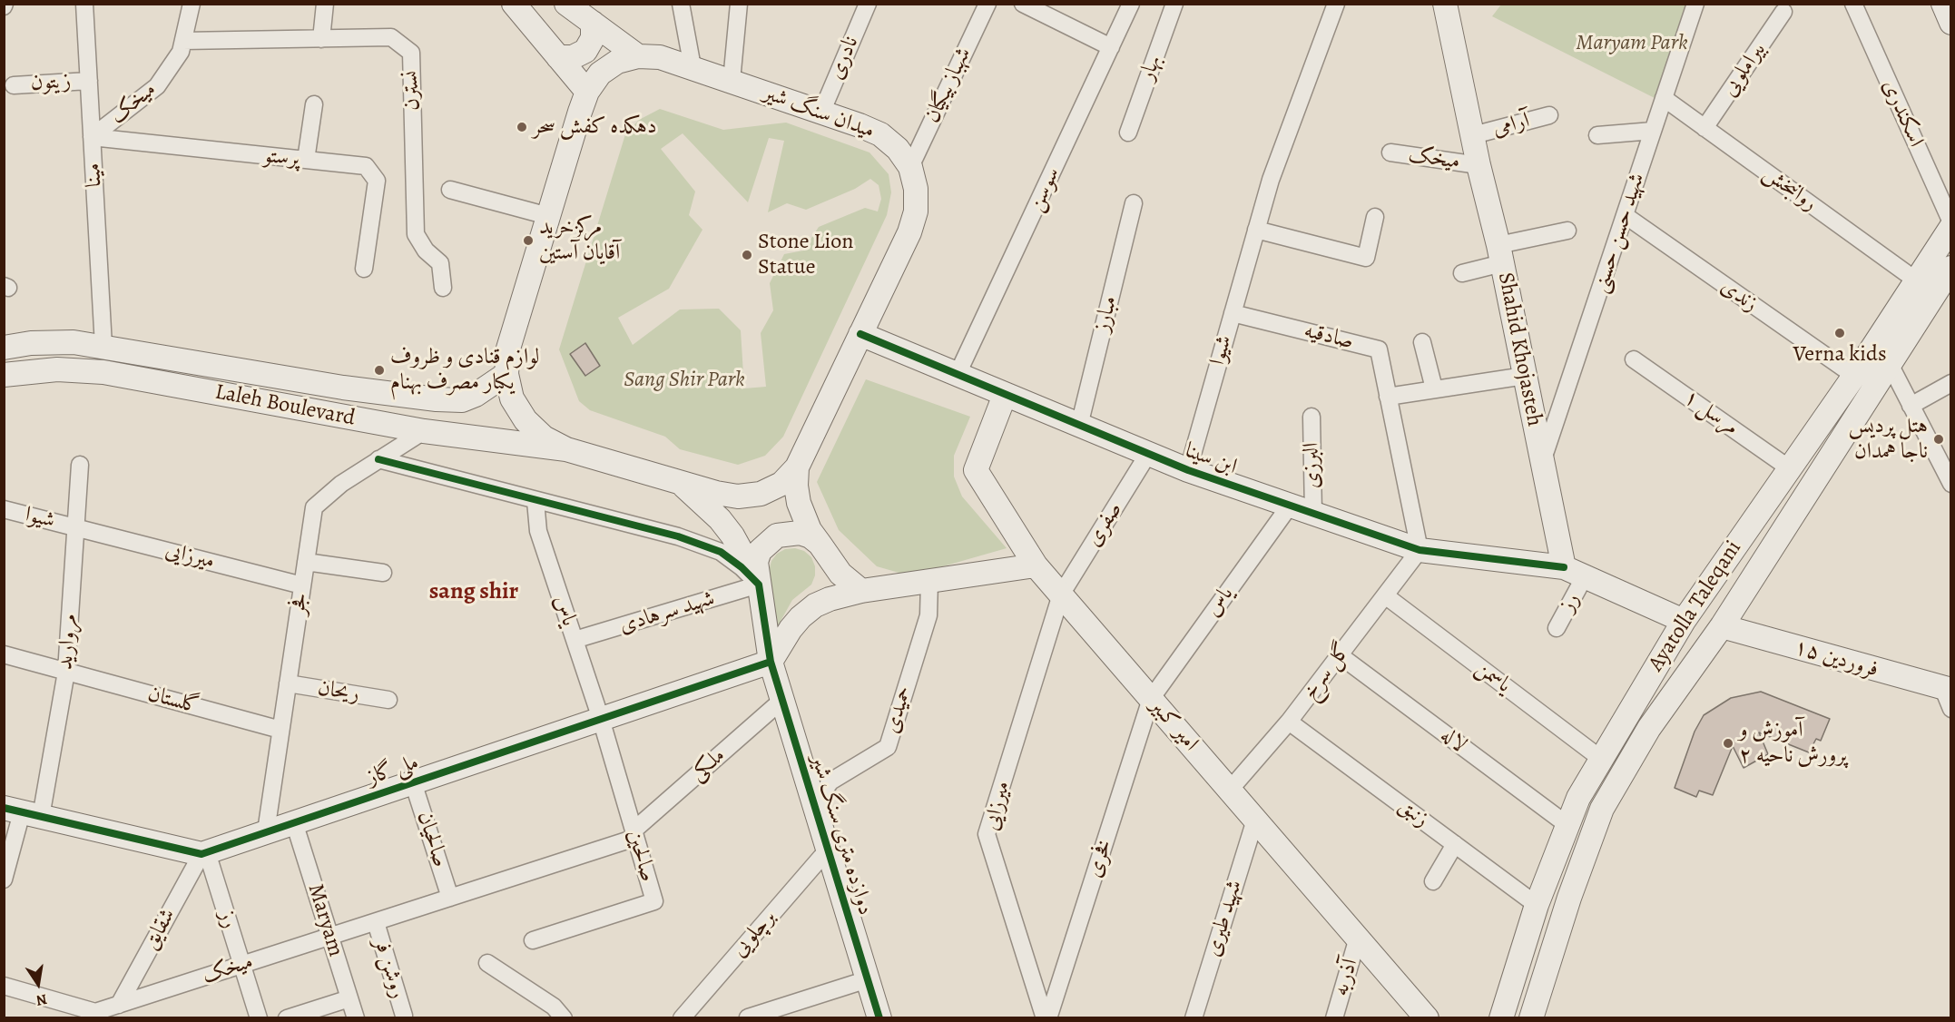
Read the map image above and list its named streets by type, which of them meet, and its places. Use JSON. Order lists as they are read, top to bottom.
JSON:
{
  "streets": {
    "main road": [
      "میدان سنگ شیر",
      "Shahid Khojasteh",
      "Laleh Boulevard",
      "ابن سینا",
      "Ayatolla Taleqani",
      "۱۵ فروردین",
      "امیر کبیر",
      "ملی گاز",
      "دوازده متری سنگ شیر"
    ],
    "street": [
      "نادری",
      "بهار",
      "بیراملویی",
      "زیتون",
      "شهباز بیگیان",
      "نسترن",
      "میخک",
      "اسکندری",
      "آرامی",
      "پرستو",
      "مینا",
      "روانبخش",
      "سوسن",
      "شهید حسن حسنی",
      "زندی",
      "مبارز",
      "صادقیه",
      "شیوا",
      "مرسل ۱",
      "البرزی",
      "صفری",
      "میرزایی",
      "یاس",
      "رز",
      "فجر",
      "شهید سرهادی",
      "مروارید",
      "گل سرخ",
      "یاسمن",
      "ریحان",
      "گلستان",
      "حمیدی",
      "لاله",
      "ملکی",
      "زنبق",
      "صالحیان",
      "صالحین",
      "فخری",
      "شهید طیری",
      "Maryam",
      "شقایق",
      "برچلویی",
      "روشن فر",
      "آذربه"
    ]
  },
  "crossings": [
    ["نادری", "میدان سنگ شیر"],
    ["بیراملویی", "روانبخش"],
    ["زیتون", "مینا"],
    ["شهباز بیگیان", "میدان سنگ شیر"],
    ["نسترن", "میخک"],
    ["میخک", "پرستو"],
    ["میخک", "مینا"],
    ["میخک", "Shahid Khojasteh"],
    ["میخک", "رز"],
    ["میخک", "ملکی"],
    ["میخک", "صالحیان"],
    ["میخک", "Maryam"],
    ["میخک", "شقایق"],
    ["میخک", "روشن فر"],
    ["میدان سنگ شیر", "Laleh Boulevard"],
    ["میدان سنگ شیر", "ابن سینا"],
    ["آرامی", "Shahid Khojasteh"],
    ["پرستو", "مینا"],
    ["مینا", "Laleh Boulevard"],
    ["روانبخش", "شهید حسن حسنی"],
    ["روانبخش", "Ayatolla Taleqani"],
    ["سوسن", "ابن سینا"],
    ["شهید حسن حسنی", "زندی"],
    ["شهید حسن حسنی", "Shahid Khojasteh"],
    ["زندی", "Ayatolla Taleqani"],
    ["مبارز", "ابن سینا"],
    ["صادقیه", "شیوا"],
    ["صادقیه", "ابن سینا"],
    ["صادقیه", "گل سرخ"],
    ["Shahid Khojasteh", "ابن سینا"],
    ["Shahid Khojasteh", "رز"],
    ["شیوا", "ابن سینا"],
    ["شیوا", "میرزایی"],
    ["شیوا", "مروارید"],
    ["Laleh Boulevard", "فجر"],
    ["مرسل ۱", "Ayatolla Taleqani"],
    ["ابن سینا", "البرزی"],
    ["ابن سینا", "صفری"],
    ["ابن سینا", "یاس"],
    ["ابن سینا", "رز"],
    ["ابن سینا", "گل سرخ"],
    ["ابن سینا", "امیر کبیر"],
    ["صفری", "میرزایی"],
    ["صفری", "امیر کبیر"],
    ["میرزایی", "فجر"],
    ["میرزایی", "مروارید"],
    ["میرزایی", "امیر کبیر"],
    ["یاس", "شهید سرهادی"],
    ["یاس", "امیر کبیر"],
    ["یاس", "ملی گاز"],
    ["یاس", "صالحین"],
    ["یاس", "فخری"],
    ["رز", "ملی گاز"],
    ["رز", "شقایق"],
    ["فجر", "ریحان"],
    ["فجر", "گلستان"],
    ["فجر", "ملی گاز"],
    ["Ayatolla Taleqani", "۱۵ فروردین"],
    ["Ayatolla Taleqani", "یاسمن"],
    ["Ayatolla Taleqani", "لاله"],
    ["Ayatolla Taleqani", "زنبق"],
    ["شهید سرهادی", "دوازده متری سنگ شیر"],
    ["مروارید", "گلستان"],
    ["گل سرخ", "یاسمن"],
    ["گل سرخ", "امیر کبیر"],
    ["گل سرخ", "لاله"],
    ["گل سرخ", "زنبق"],
    ["حمیدی", "دوازده متری سنگ شیر"],
    ["امیر کبیر", "فخری"],
    ["امیر کبیر", "شهید طیری"],
    ["امیر کبیر", "آذربه"],
    ["ملکی", "دوازده متری سنگ شیر"],
    ["ملکی", "صالحیان"],
    ["ملکی", "صالحین"],
    ["ملی گاز", "دوازده متری سنگ شیر"],
    ["ملی گاز", "صالحیان"],
    ["ملی گاز", "صالحین"],
    ["ملی گاز", "Maryam"],
    ["ملی گاز", "شقایق"],
    ["دوازده متری سنگ شیر", "برچلویی"]
  ],
  "districts": ["sang shir"],
  "parks": ["Maryam Park", "Sang Shir Park"],
  "places": [
    "دهکده کفش سحر",
    "مرکزخرید آقایان آستین",
    "Stone Lion Statue",
    "Verna kids",
    "لوازم قنادی و ظروف یکبار مصرف بهنام",
    "هتل پردیس ناجا همدان",
    "آموزش و پرورش ناحیه ۲"
  ],
  "north": "bottom"
}
